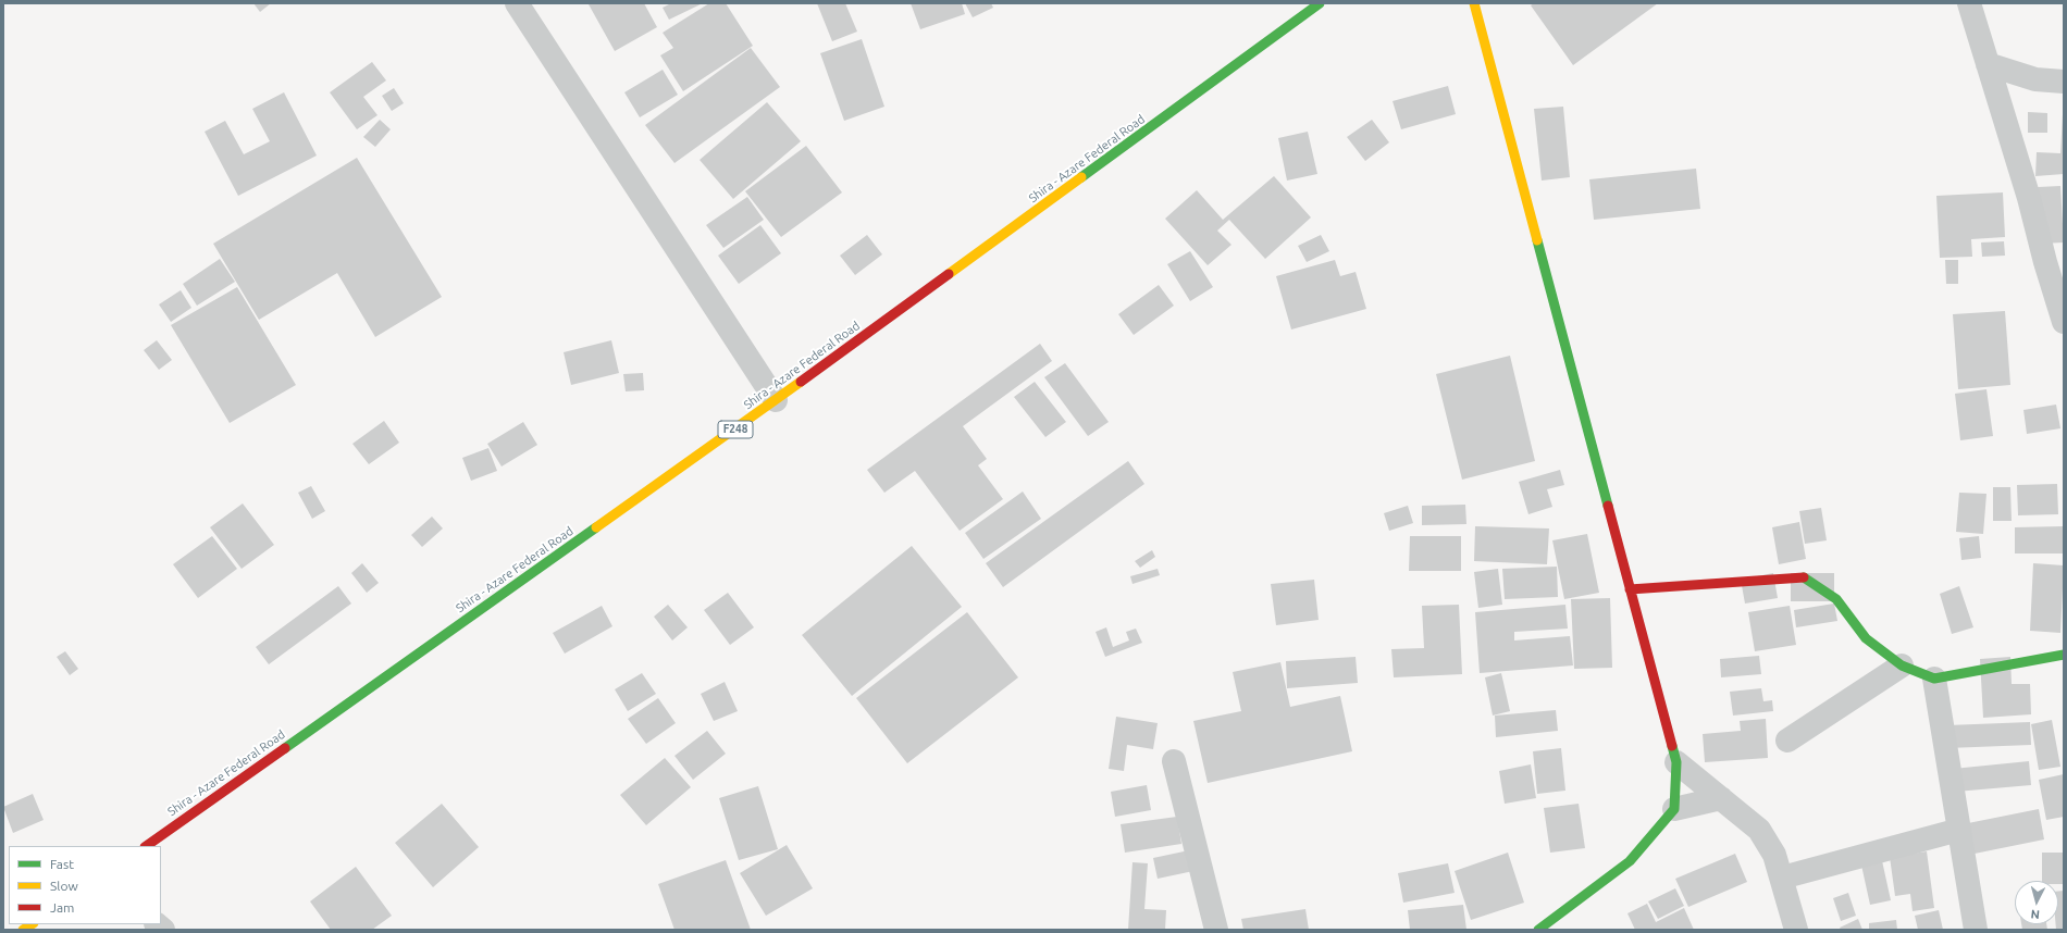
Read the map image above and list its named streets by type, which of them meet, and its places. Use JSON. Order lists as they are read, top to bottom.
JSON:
{
  "streets": {
    "street": ["Shira - Azare Federal Road", "F248"]
  },
  "legend": ["Fast", "Slow", "Jam"],
  "north": "bottom"
}
